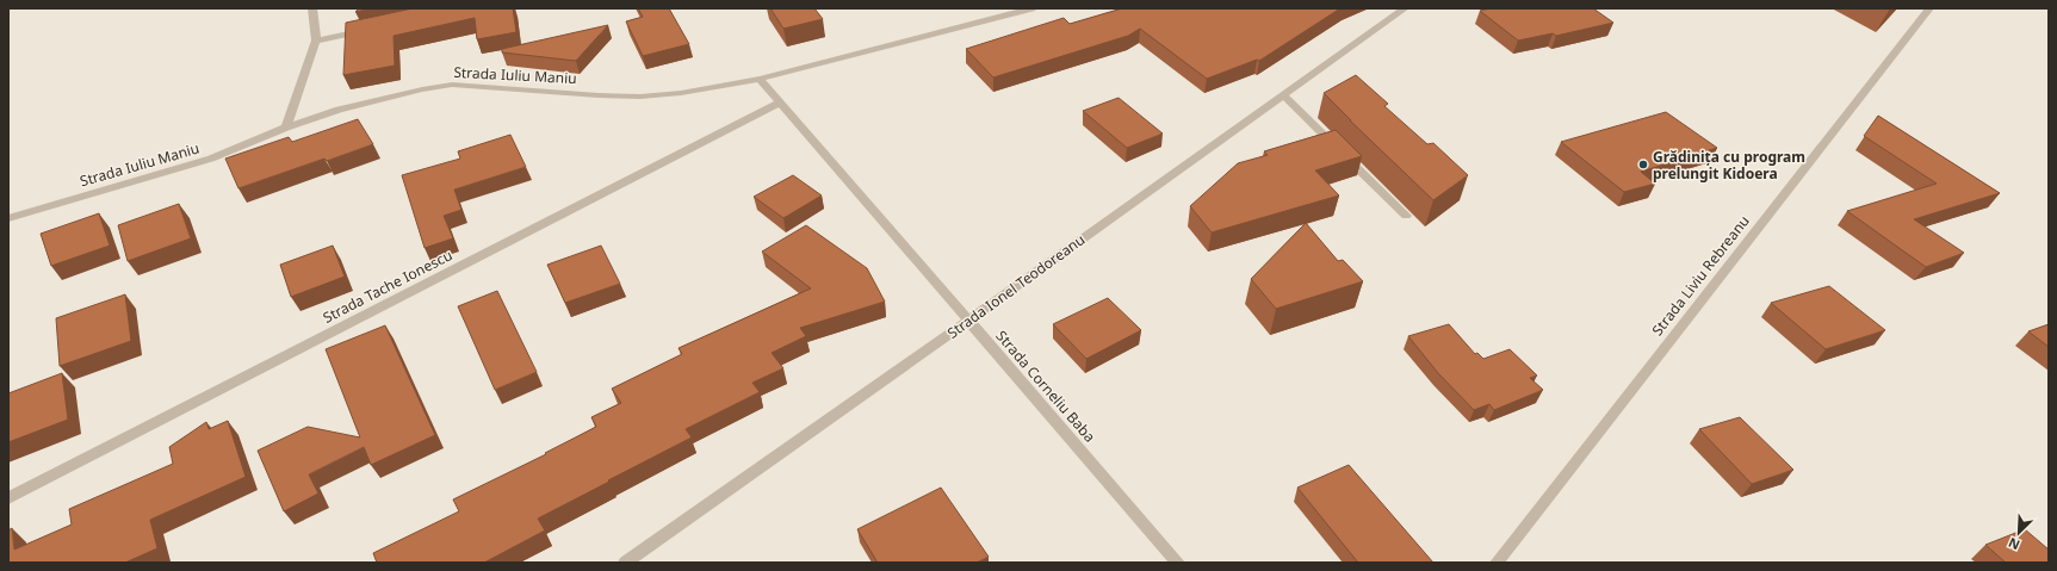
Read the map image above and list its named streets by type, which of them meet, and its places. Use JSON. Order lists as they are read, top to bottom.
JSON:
{
  "streets": {
    "street": [
      "Strada Iuliu Maniu",
      "Strada Liviu Rebreanu",
      "Strada Tache Ionescu",
      "Strada Ionel Teodoreanu",
      "Strada Corneliu Baba"
    ]
  },
  "crossings": [
    ["Strada Iuliu Maniu", "Strada Corneliu Baba"],
    ["Strada Tache Ionescu", "Strada Corneliu Baba"],
    ["Strada Ionel Teodoreanu", "Strada Corneliu Baba"]
  ],
  "places": ["Grădinița cu program prelungit Kidoera"],
  "north": "bottom left"
}
